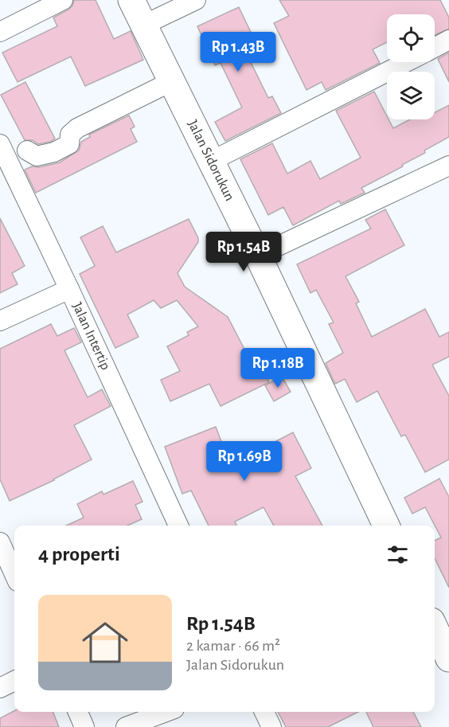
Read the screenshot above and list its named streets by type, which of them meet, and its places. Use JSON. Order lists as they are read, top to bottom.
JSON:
{
  "streets": {
    "street": ["Jalan Sidorukun", "Jalan Intertip"]
  },
  "page": {
    "price": [
      "Rp 1.43B",
      "Rp 1.54B",
      "Rp 1.18B",
      "Rp 1.69B"
    ],
    "heading": "4 properti",
    "list": [
      {
        "name": "Rp 1.54B",
        "note": "2 kamar · 66 m² · Jalan Sidorukun"
      }
    ]
  }
}
